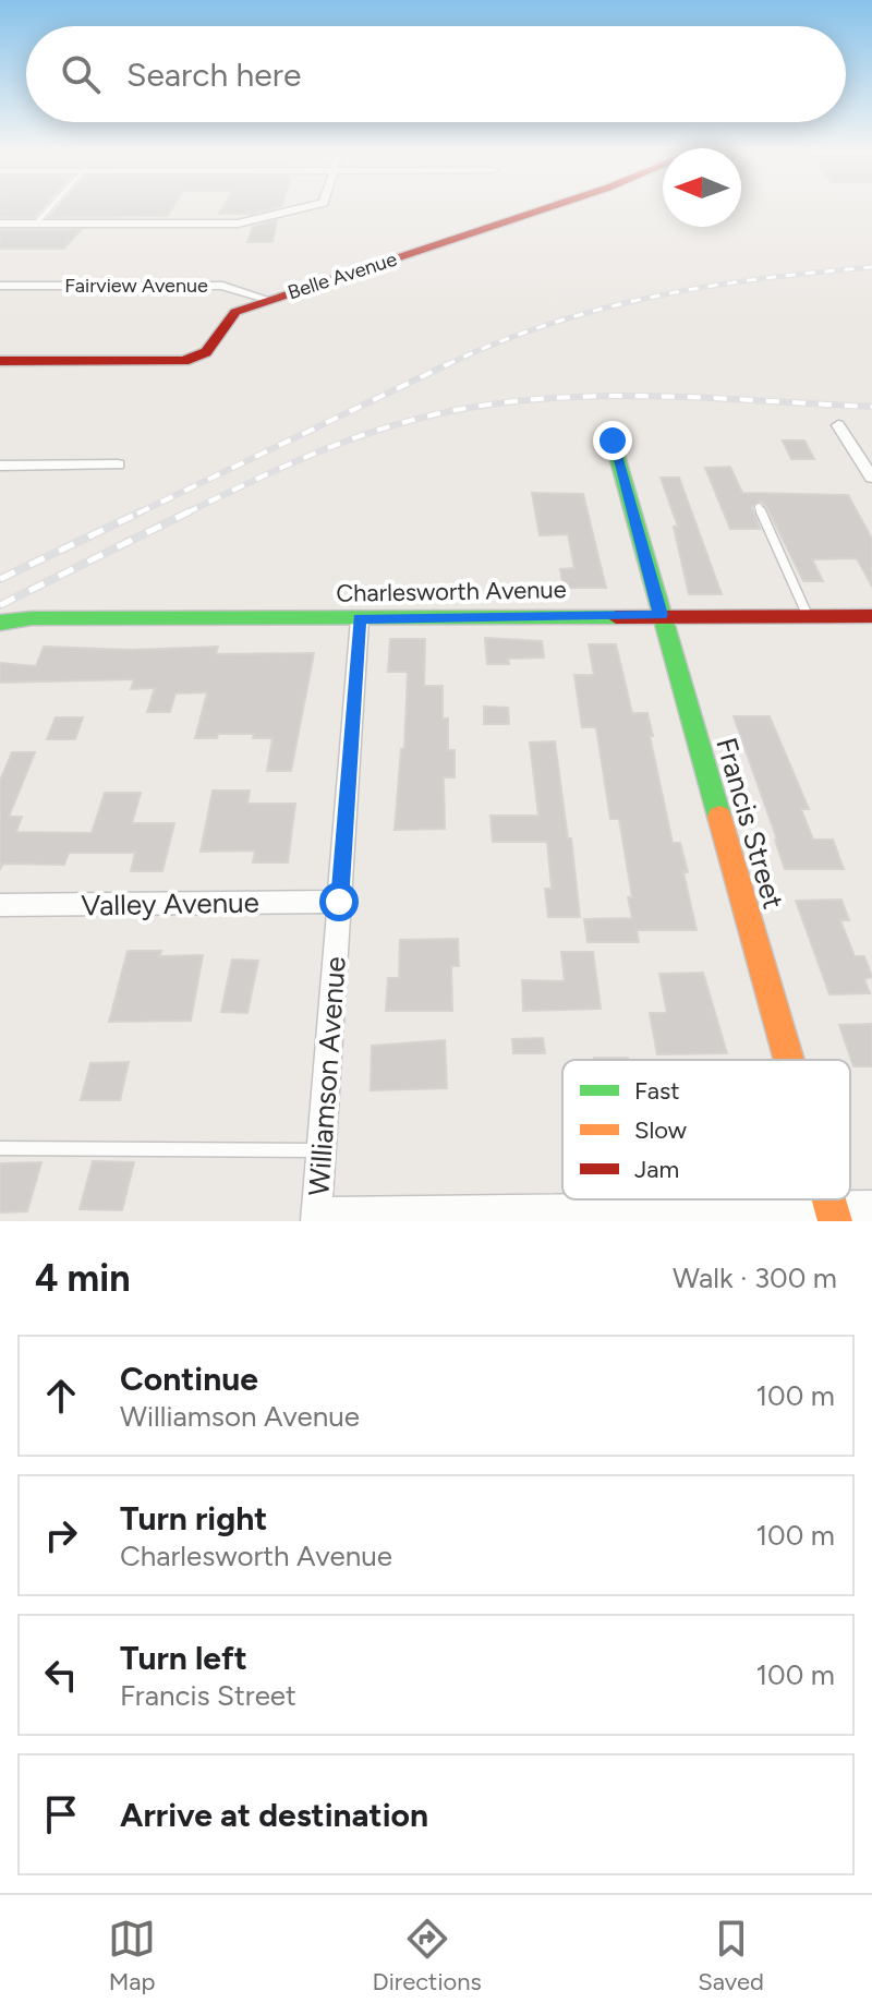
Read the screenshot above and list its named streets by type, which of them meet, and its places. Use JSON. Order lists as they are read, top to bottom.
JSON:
{
  "streets": {
    "street": [
      "Belle Avenue",
      "Fairview Avenue",
      "Charlesworth Avenue",
      "Francis Street",
      "Valley Avenue",
      "Williamson Avenue"
    ]
  },
  "crossings": [
    ["Belle Avenue", "Fairview Avenue"],
    ["Charlesworth Avenue", "Francis Street"],
    ["Charlesworth Avenue", "Williamson Avenue"],
    ["Valley Avenue", "Williamson Avenue"]
  ],
  "legend": ["Fast", "Slow", "Jam"],
  "north": "left",
  "page": {
    "search": "Search here",
    "heading": ["4 min", "Walk · 300 m"],
    "list": [
      ["Continue", "Williamson Avenue", "100 m"],
      ["Turn right", "Charlesworth Avenue", "100 m"],
      ["Turn left", "Francis Street", "100 m"],
      "Arrive at destination"
    ],
    "nav": ["Map", "Directions", "Saved"]
  }
}
